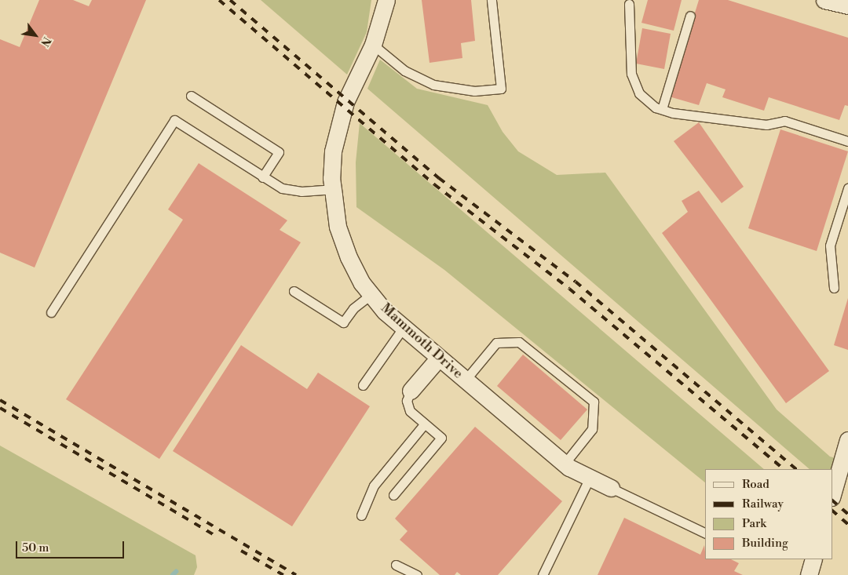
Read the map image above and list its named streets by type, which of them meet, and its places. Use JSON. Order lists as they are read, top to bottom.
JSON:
{
  "streets": {
    "street": ["Mammoth Drive"]
  },
  "legend": [
    "Road",
    "Railway",
    "Park",
    "Building"
  ],
  "scale_bar": "50 m",
  "north": "bottom right"
}
